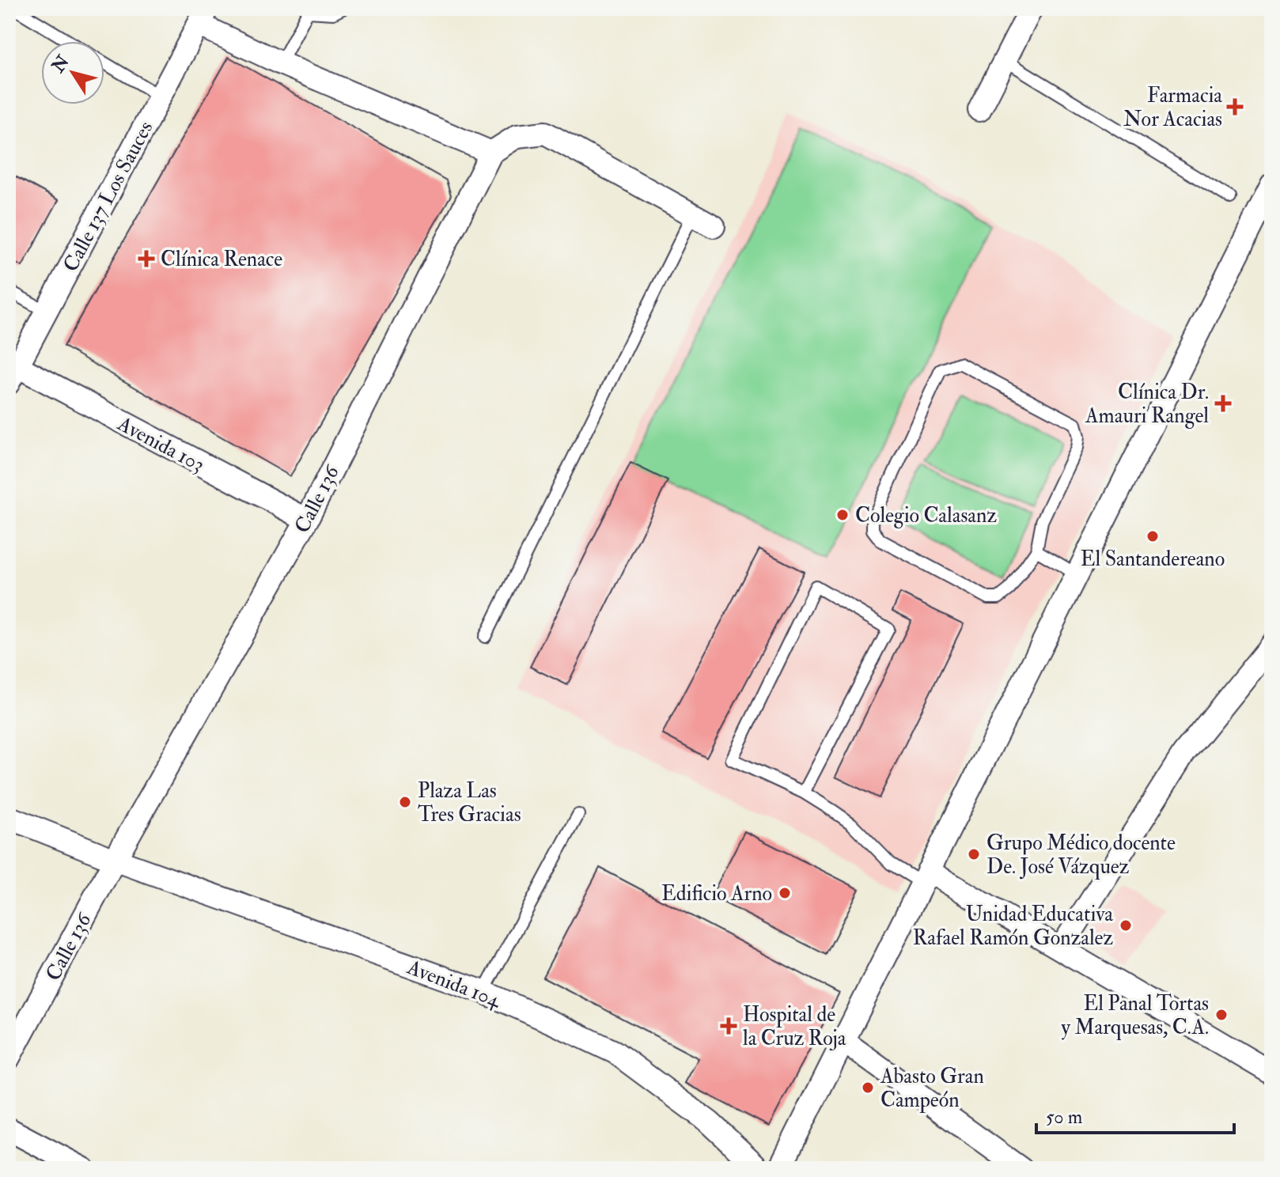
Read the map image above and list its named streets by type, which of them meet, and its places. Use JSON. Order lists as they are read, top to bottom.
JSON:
{
  "streets": {
    "street": [
      "Calle 137 Los Sauces",
      "Avenida 103",
      "Calle 136",
      "Avenida 104"
    ]
  },
  "crossings": [
    ["Calle 137 Los Sauces", "Avenida 103"],
    ["Avenida 103", "Calle 136"],
    ["Calle 136", "Avenida 104"]
  ],
  "places": {
    "health": [
      "Farmacia Nor Acacias",
      "Clínica Renace",
      "Clínica Dr. Amauri Rangel",
      "Hospital de la Cruz Roja"
    ],
    "other": [
      "Colegio Calasanz",
      "El Santandereano",
      "Plaza Las Tres Gracias",
      "Grupo Médico docente De. José Vázquez",
      "Edificio Arno",
      "Unidad Educativa Rafael Ramón Gonzalez",
      "El Panal Tortas y Marquesas, C.A.",
      "Abasto Gran Campeón"
    ]
  },
  "scale_bar": "50 m",
  "north": "top left"
}
